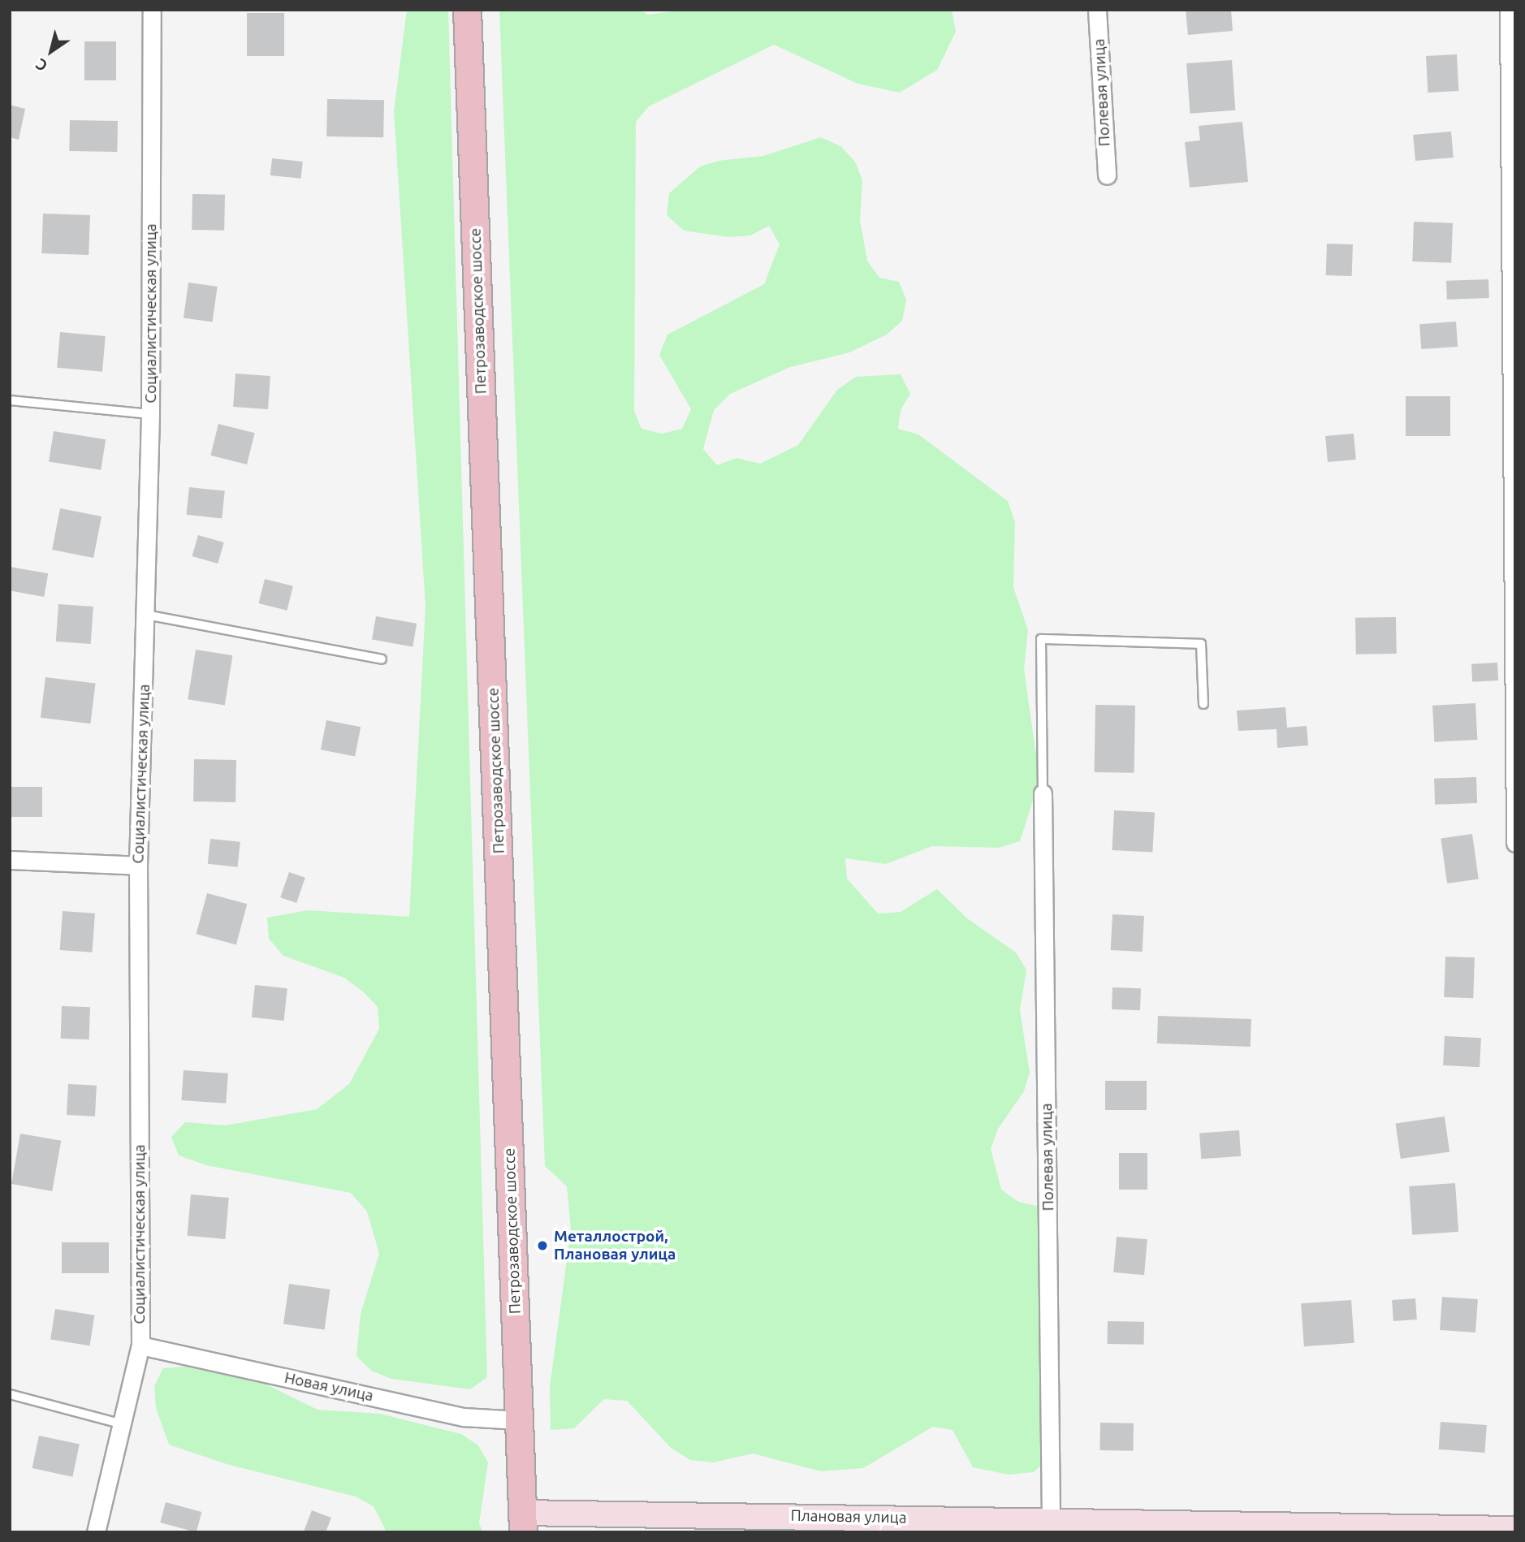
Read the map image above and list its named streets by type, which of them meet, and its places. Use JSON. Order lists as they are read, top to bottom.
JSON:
{
  "streets": {
    "main road": ["Петрозаводское шоссе"],
    "street": [
      "Полевая улица",
      "Социалистическая улица",
      "Новая улица",
      "Плановая улица"
    ]
  },
  "crossings": [
    ["Полевая улица", "Плановая улица"],
    ["Петрозаводское шоссе", "Новая улица"],
    ["Петрозаводское шоссе", "Плановая улица"],
    ["Социалистическая улица", "Новая улица"]
  ],
  "places": ["Металлострой, Плановая улица"],
  "north": "bottom left"
}
